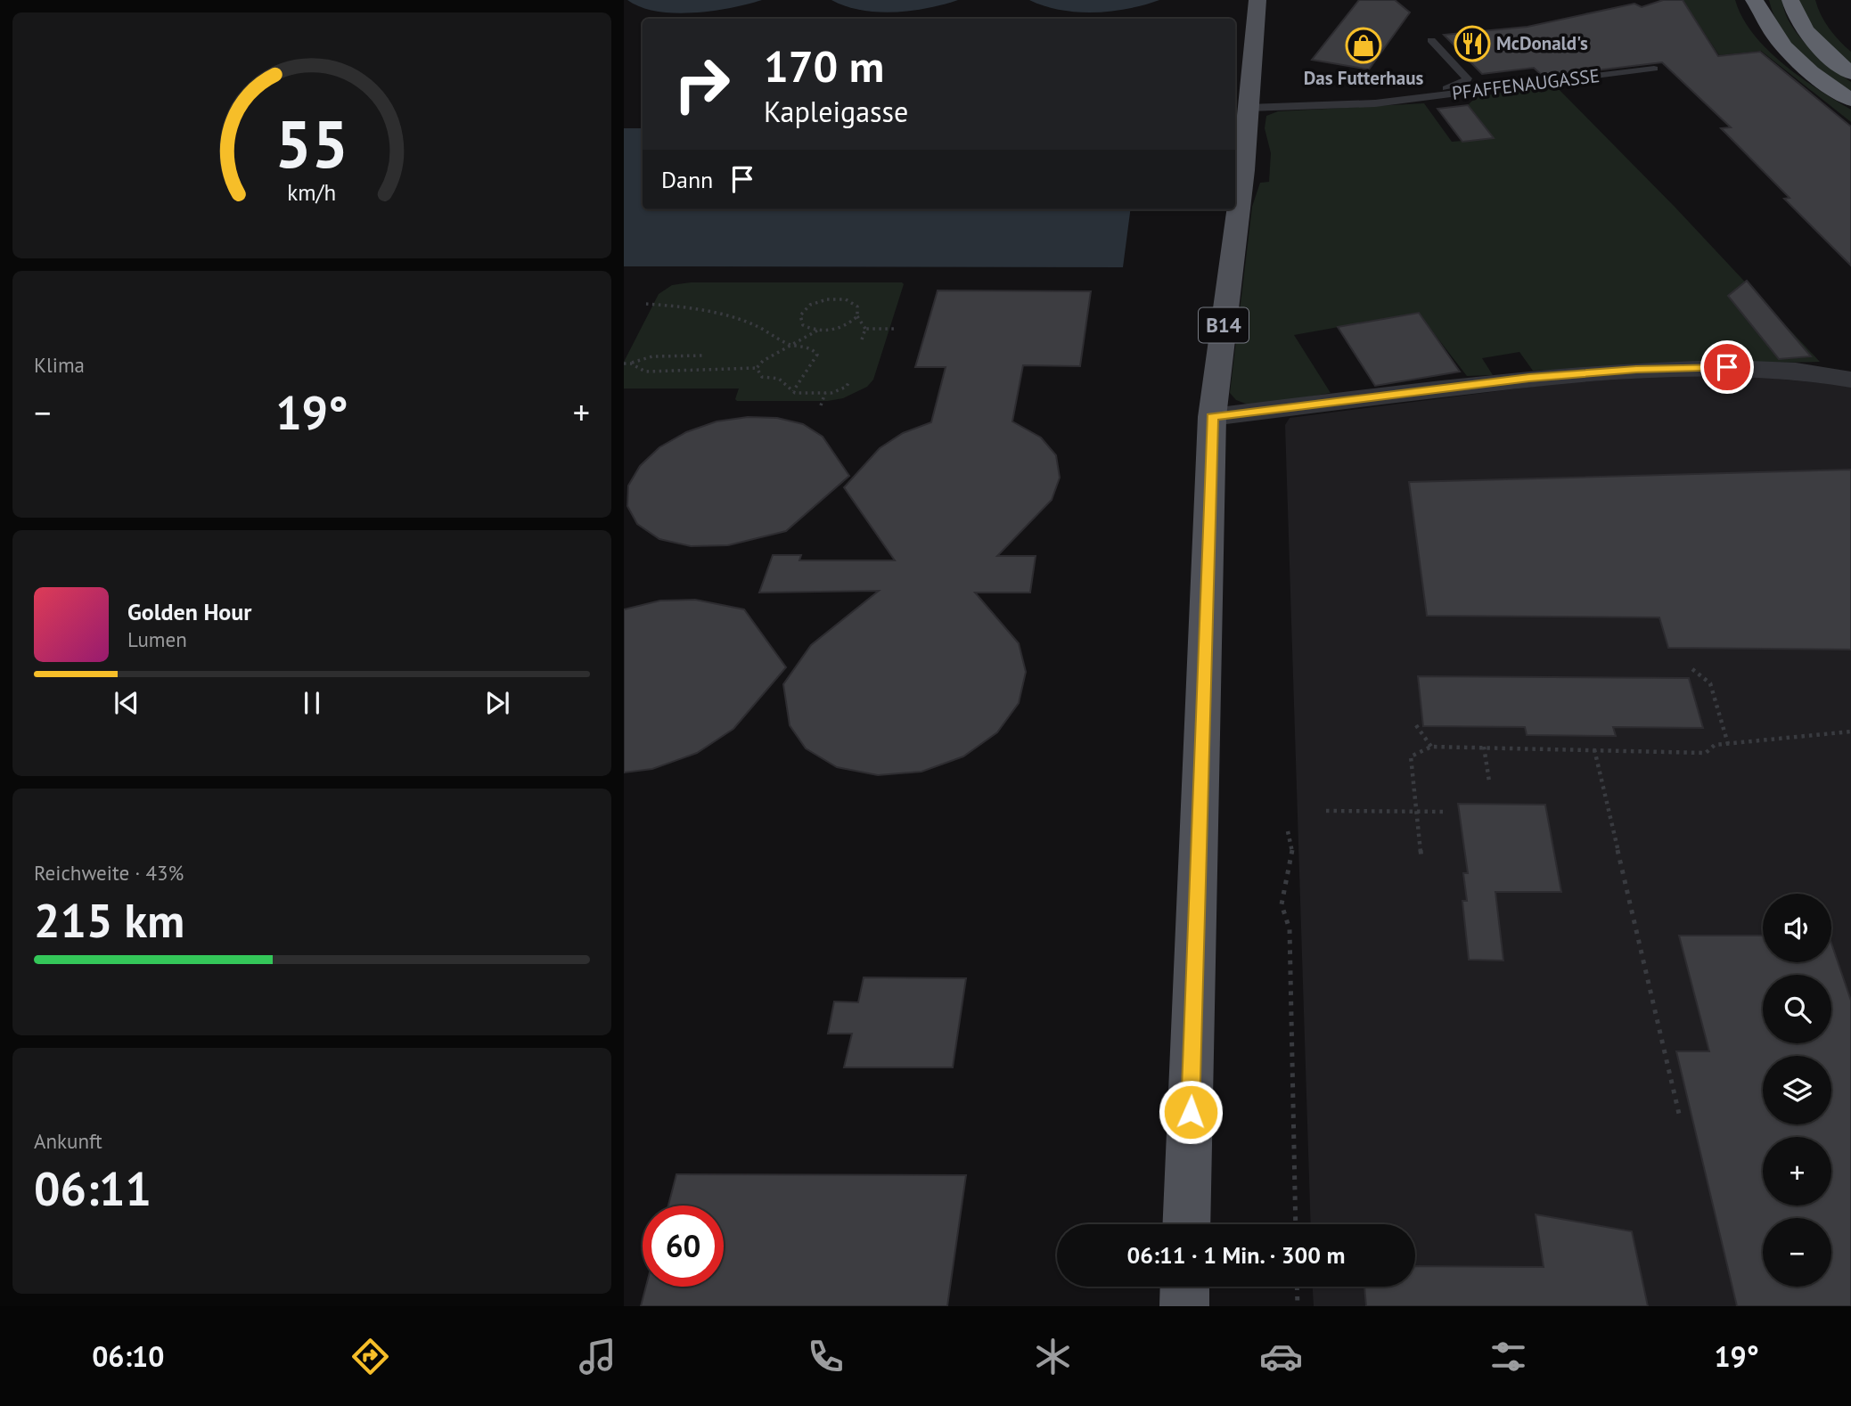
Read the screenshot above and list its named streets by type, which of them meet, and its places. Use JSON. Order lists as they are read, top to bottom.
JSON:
{
  "streets": {
    "main road": ["B14"],
    "lane": ["PFAFFENAUGASSE"]
  },
  "crossings": [
    ["PFAFFENAUGASSE", "B14"]
  ],
  "places": {
    "restaurant": ["McDonald's"],
    "shop": ["Das Futterhaus"]
  },
  "page": {
    "turn": ["170 m", "Kapleigasse"],
    "then": "Dann",
    "tile": [
      "Klima",
      ["Reichweite · 43%", "215 km"],
      ["Ankunft", "06:11"]
    ],
    "heat": ["−", "19°", "+"],
    "song": ["Golden Hour", "Lumen"],
    "map_buttons": ["+", "−"],
    "limit": "60",
    "trip": "06:11 · 1 Min. · 300 m",
    "tabs": ["06:10", "19°"],
    "gauge": ["55", "km/h"]
  }
}
